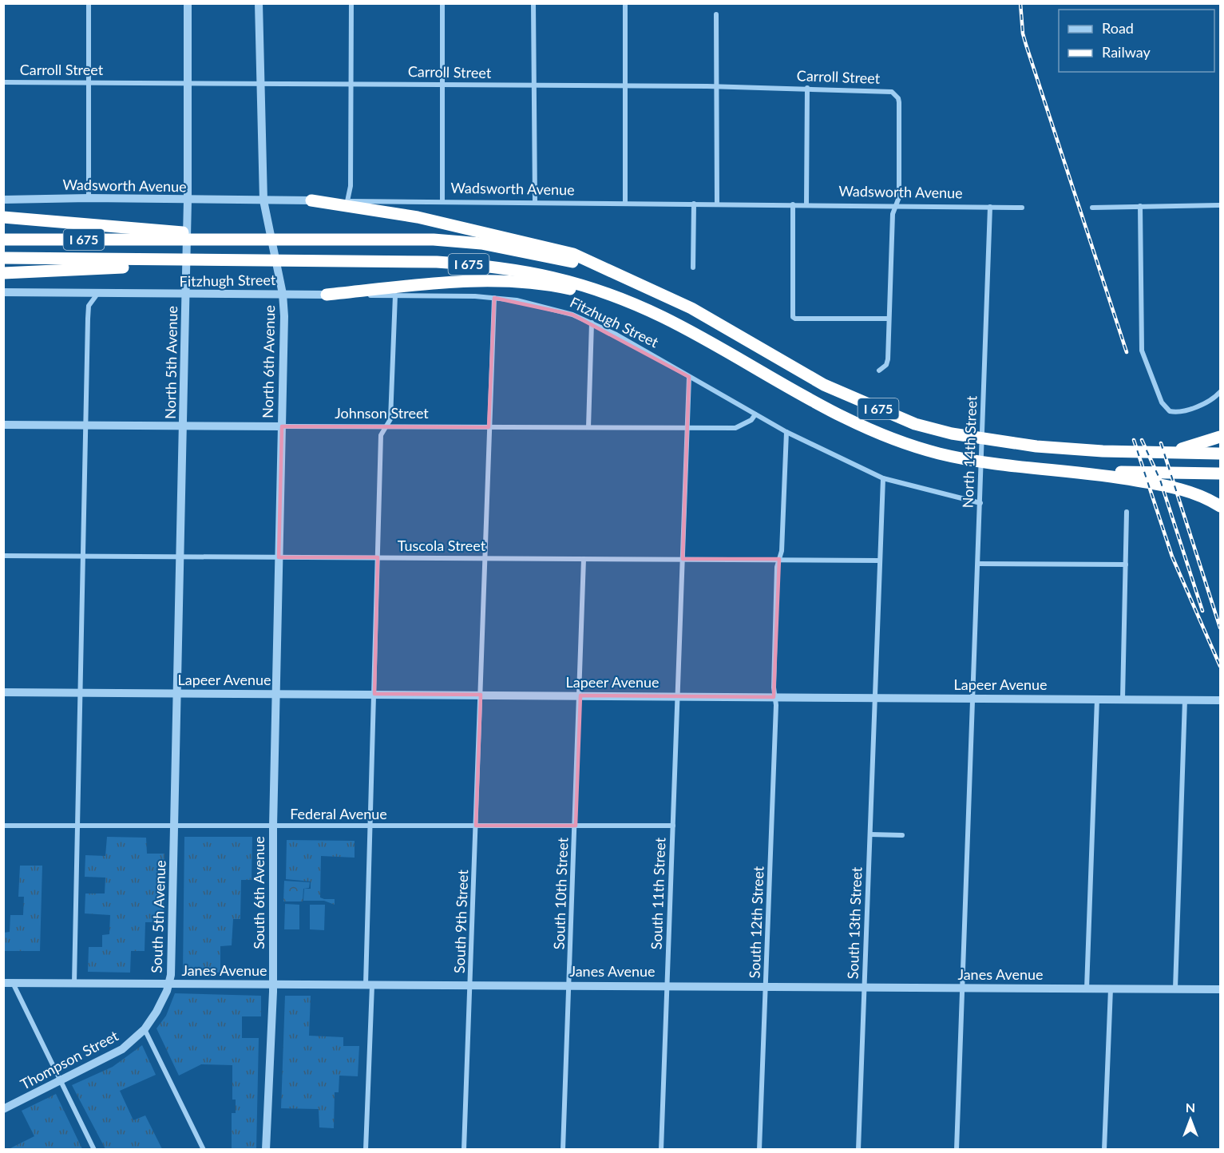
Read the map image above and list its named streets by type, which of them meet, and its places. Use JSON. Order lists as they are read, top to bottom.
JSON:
{
  "streets": {
    "highway": ["I 675"],
    "street": [
      "Carroll Street",
      "Wadsworth Avenue",
      "Fitzhugh Street",
      "North 6th Avenue",
      "North 5th Avenue",
      "Johnson Street",
      "North 14th Street",
      "Tuscola Street",
      "Lapeer Avenue",
      "Federal Avenue",
      "South 6th Avenue",
      "South 10th Street",
      "South 11th Street",
      "South 5th Avenue",
      "South 9th Street",
      "South 12th Street",
      "South 13th Street",
      "Janes Avenue",
      "Thompson Street"
    ]
  },
  "crossings": [
    ["Carroll Street", "Wadsworth Avenue"],
    ["Carroll Street", "North 6th Avenue"],
    ["Carroll Street", "North 5th Avenue"],
    ["Wadsworth Avenue", "North 6th Avenue"],
    ["Wadsworth Avenue", "North 5th Avenue"],
    ["Wadsworth Avenue", "North 14th Street"],
    ["Fitzhugh Street", "North 6th Avenue"],
    ["Fitzhugh Street", "North 5th Avenue"],
    ["Fitzhugh Street", "Johnson Street"],
    ["Fitzhugh Street", "North 14th Street"],
    ["Fitzhugh Street", "South 11th Street"],
    ["Fitzhugh Street", "South 9th Street"],
    ["Fitzhugh Street", "South 12th Street"],
    ["Fitzhugh Street", "South 13th Street"],
    ["North 6th Avenue", "Johnson Street"],
    ["North 6th Avenue", "Tuscola Street"],
    ["North 6th Avenue", "Lapeer Avenue"],
    ["North 6th Avenue", "South 6th Avenue"],
    ["North 5th Avenue", "Johnson Street"],
    ["North 5th Avenue", "Tuscola Street"],
    ["North 5th Avenue", "Lapeer Avenue"],
    ["North 5th Avenue", "South 5th Avenue"],
    ["Johnson Street", "South 11th Street"],
    ["Johnson Street", "South 9th Street"],
    ["North 14th Street", "Lapeer Avenue"],
    ["North 14th Street", "Janes Avenue"],
    ["Tuscola Street", "South 10th Street"],
    ["Tuscola Street", "South 11th Street"],
    ["Tuscola Street", "South 9th Street"],
    ["Tuscola Street", "South 12th Street"],
    ["Tuscola Street", "South 13th Street"],
    ["Lapeer Avenue", "South 6th Avenue"],
    ["Lapeer Avenue", "South 10th Street"],
    ["Lapeer Avenue", "South 11th Street"],
    ["Lapeer Avenue", "South 5th Avenue"],
    ["Lapeer Avenue", "South 9th Street"],
    ["Lapeer Avenue", "South 12th Street"],
    ["Lapeer Avenue", "South 13th Street"],
    ["Federal Avenue", "South 6th Avenue"],
    ["Federal Avenue", "South 10th Street"],
    ["Federal Avenue", "South 11th Street"],
    ["Federal Avenue", "South 5th Avenue"],
    ["Federal Avenue", "South 9th Street"],
    ["South 6th Avenue", "Janes Avenue"],
    ["South 10th Street", "Janes Avenue"],
    ["South 11th Street", "Janes Avenue"],
    ["South 5th Avenue", "Janes Avenue"],
    ["South 5th Avenue", "Thompson Street"],
    ["South 9th Street", "Janes Avenue"],
    ["South 12th Street", "Janes Avenue"],
    ["South 13th Street", "Janes Avenue"]
  ],
  "legend": ["Road", "Railway"],
  "north": "top"
}
